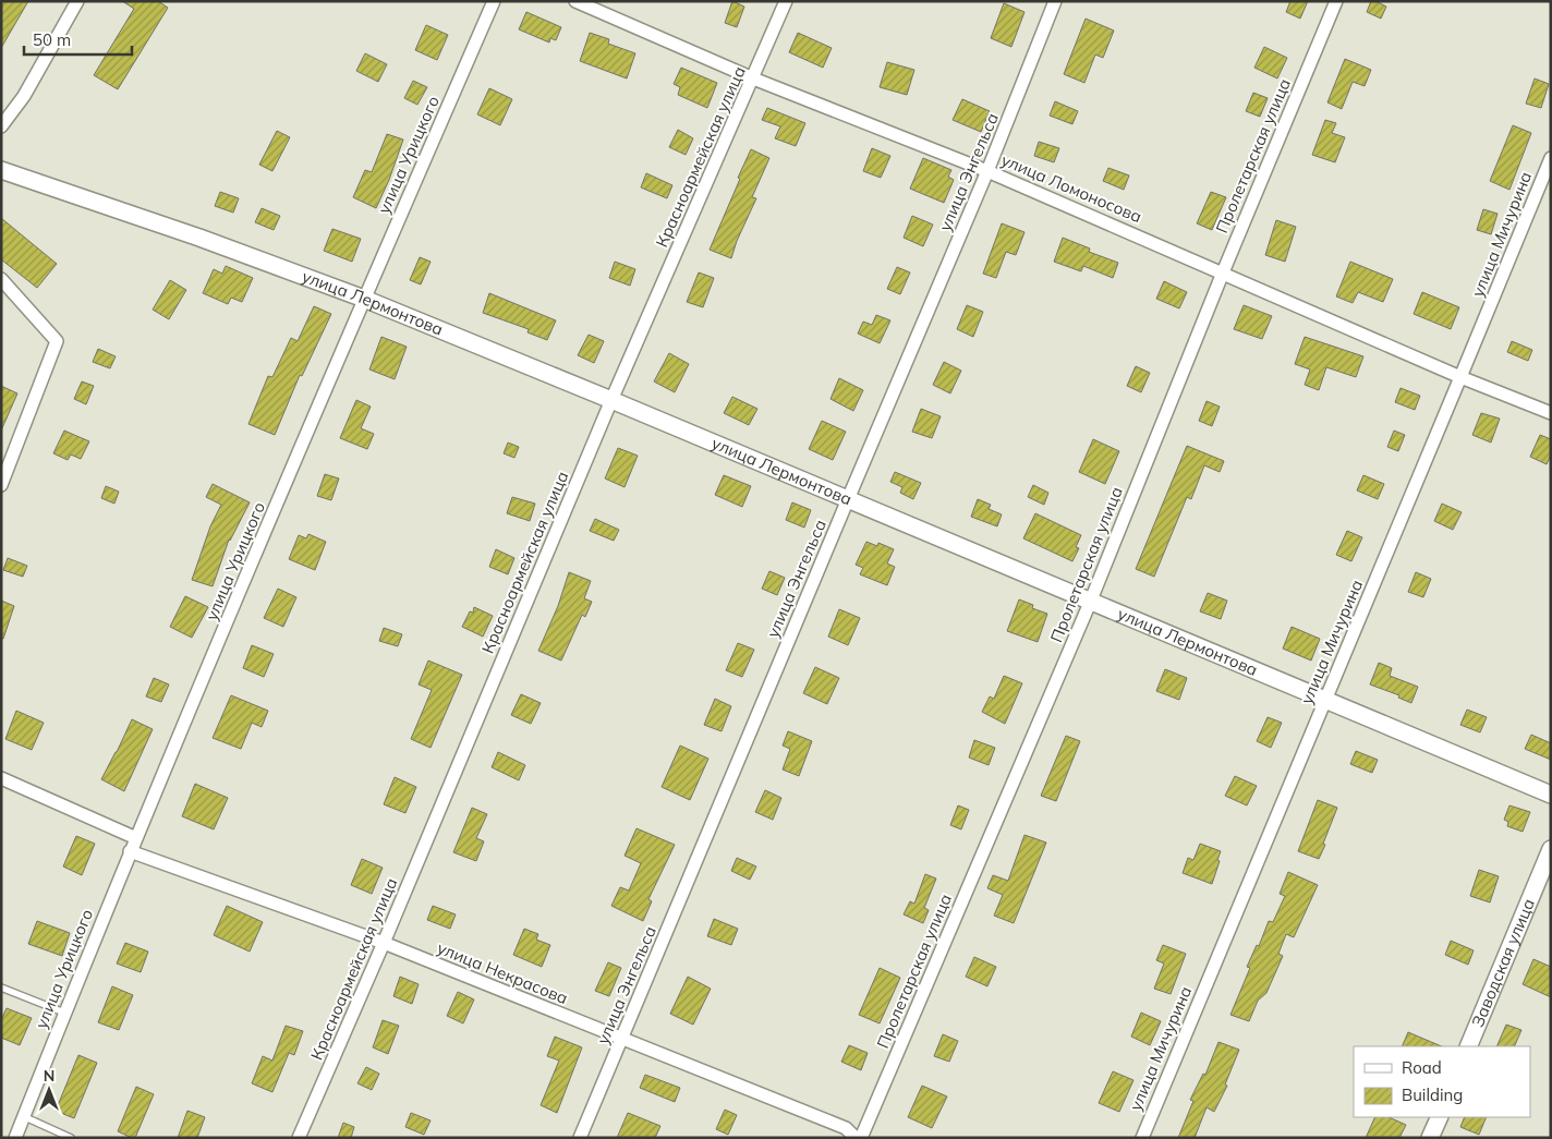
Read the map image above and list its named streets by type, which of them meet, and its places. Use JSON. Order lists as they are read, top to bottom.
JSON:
{
  "streets": {
    "street": [
      "улица Урицкого",
      "Пролетарская улица",
      "Красноармейская улица",
      "улица Энгельса",
      "улица Ломоносова",
      "улица Мичурина",
      "улица Лермонтова",
      "Заводская улица",
      "улица Некрасова"
    ]
  },
  "crossings": [
    ["улица Урицкого", "улица Лермонтова"],
    ["улица Урицкого", "улица Некрасова"],
    ["Пролетарская улица", "улица Ломоносова"],
    ["Пролетарская улица", "улица Лермонтова"],
    ["Красноармейская улица", "улица Ломоносова"],
    ["Красноармейская улица", "улица Лермонтова"],
    ["Красноармейская улица", "улица Некрасова"],
    ["улица Энгельса", "улица Ломоносова"],
    ["улица Энгельса", "улица Лермонтова"],
    ["улица Энгельса", "улица Некрасова"],
    ["улица Ломоносова", "улица Мичурина"],
    ["улица Мичурина", "улица Лермонтова"]
  ],
  "legend": ["Road", "Building"],
  "scale_bar": "50 m",
  "north": "top"
}
